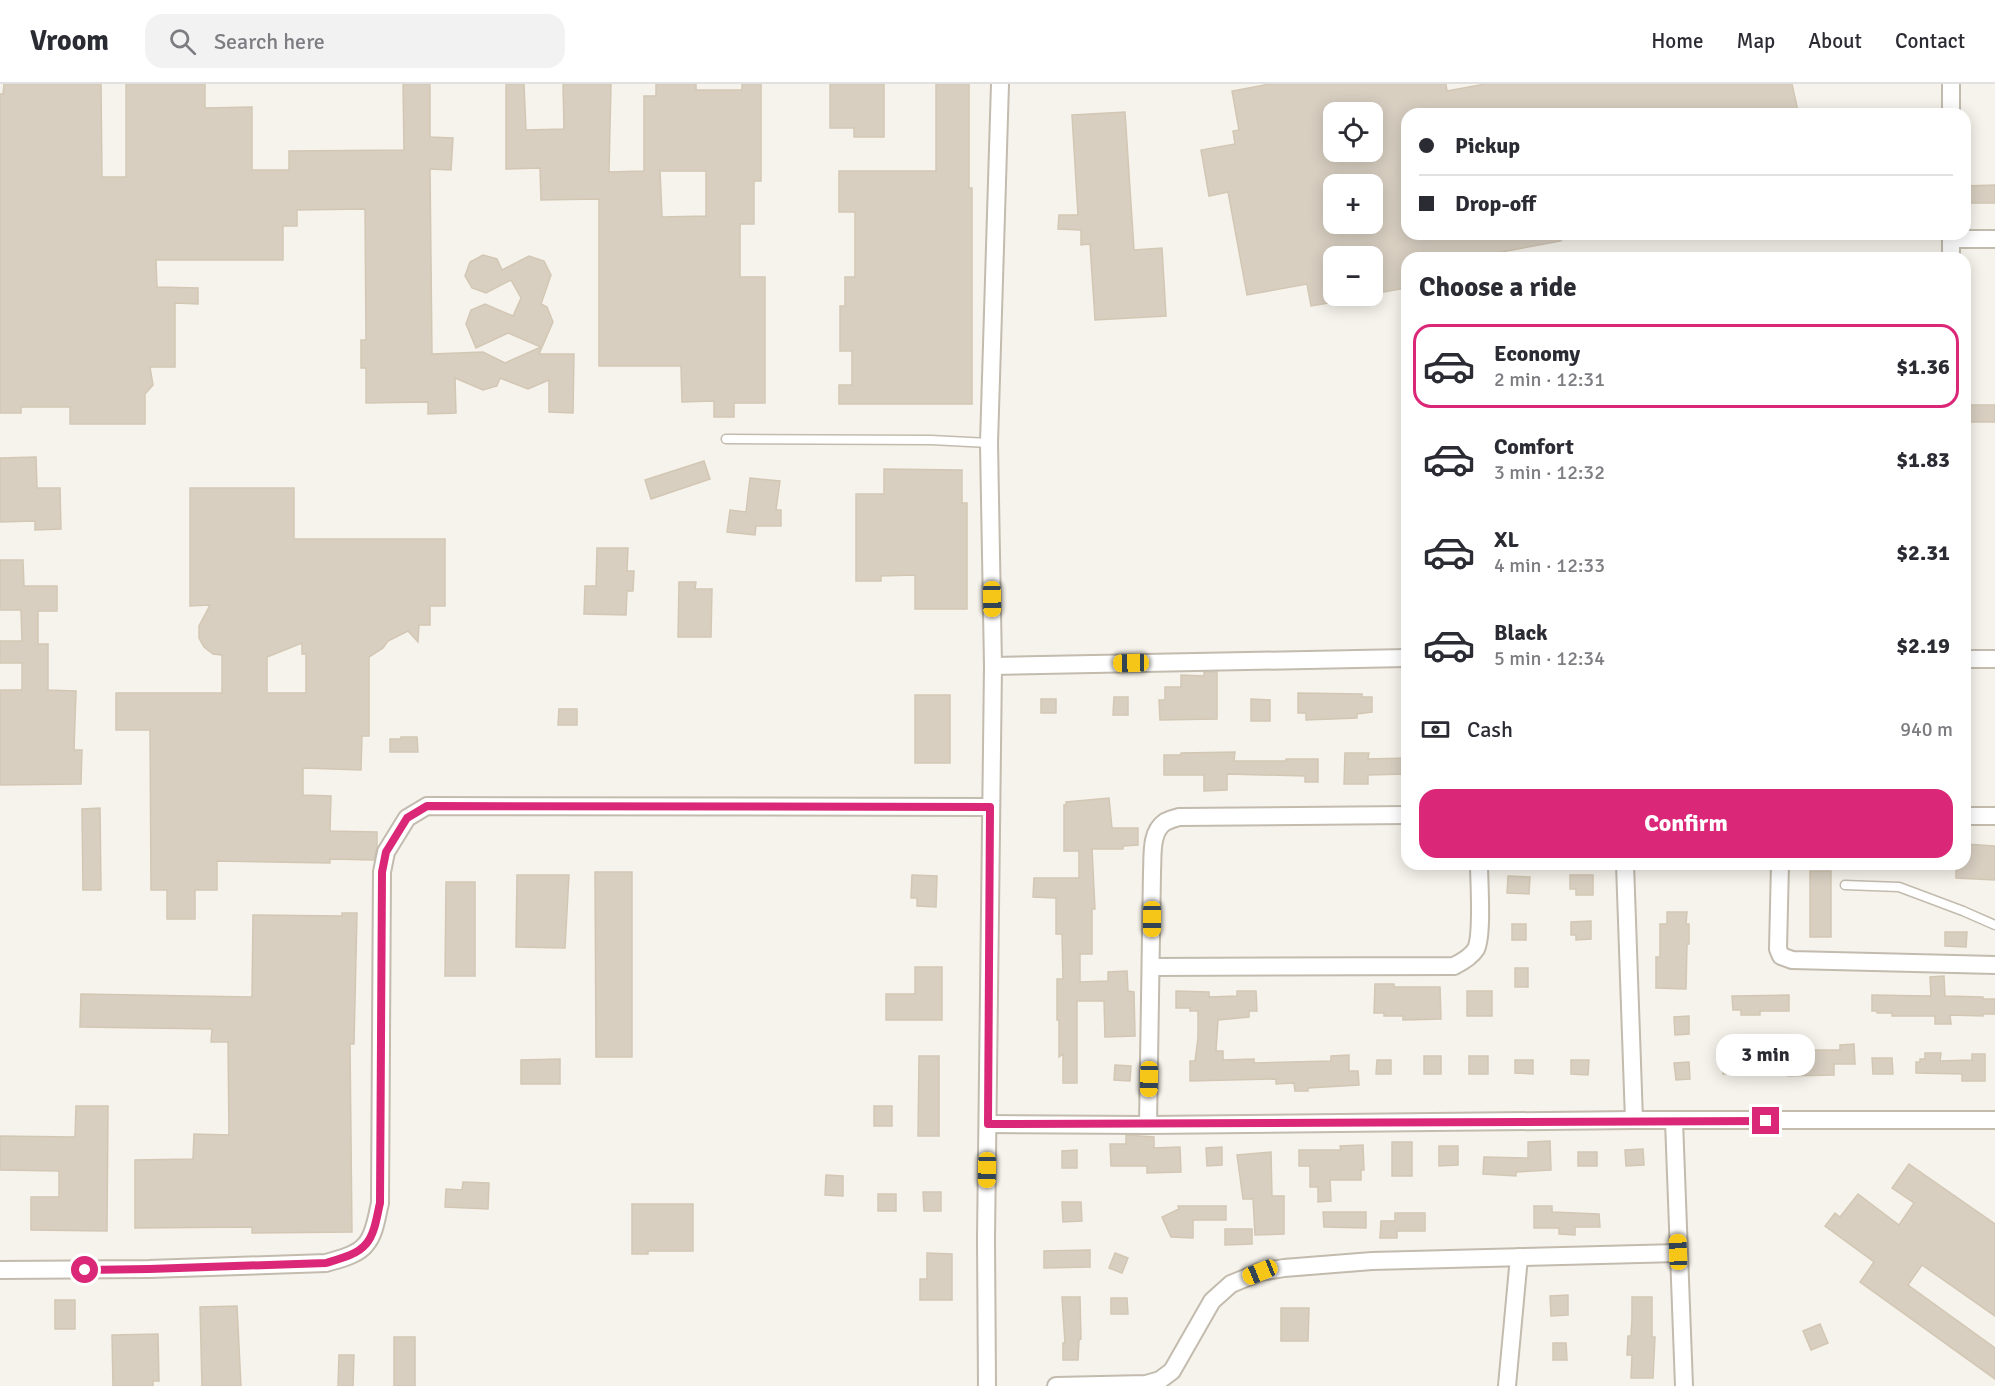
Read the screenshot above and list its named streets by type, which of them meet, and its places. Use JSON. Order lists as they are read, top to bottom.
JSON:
{
  "page": {
    "header": "Vroom",
    "search": "Search here",
    "nav": [
      "Home",
      "Map",
      "About",
      "Contact"
    ],
    "map_buttons": ["+", "−"],
    "banner": ["Pickup", "Drop-off"],
    "heading": "Choose a ride",
    "list": [
      {
        "name": "Economy",
        "note": "2 min · 12:31",
        "value": "$1.36"
      },
      {
        "name": "Comfort",
        "note": "3 min · 12:32",
        "value": "$1.83"
      },
      {
        "name": "XL",
        "note": "4 min · 12:33",
        "value": "$2.31"
      },
      {
        "name": "Black",
        "note": "5 min · 12:34",
        "value": "$2.19"
      }
    ],
    "pay": ["Cash", "940 m"],
    "buttons": "Confirm",
    "bubble": "3 min"
  }
}
